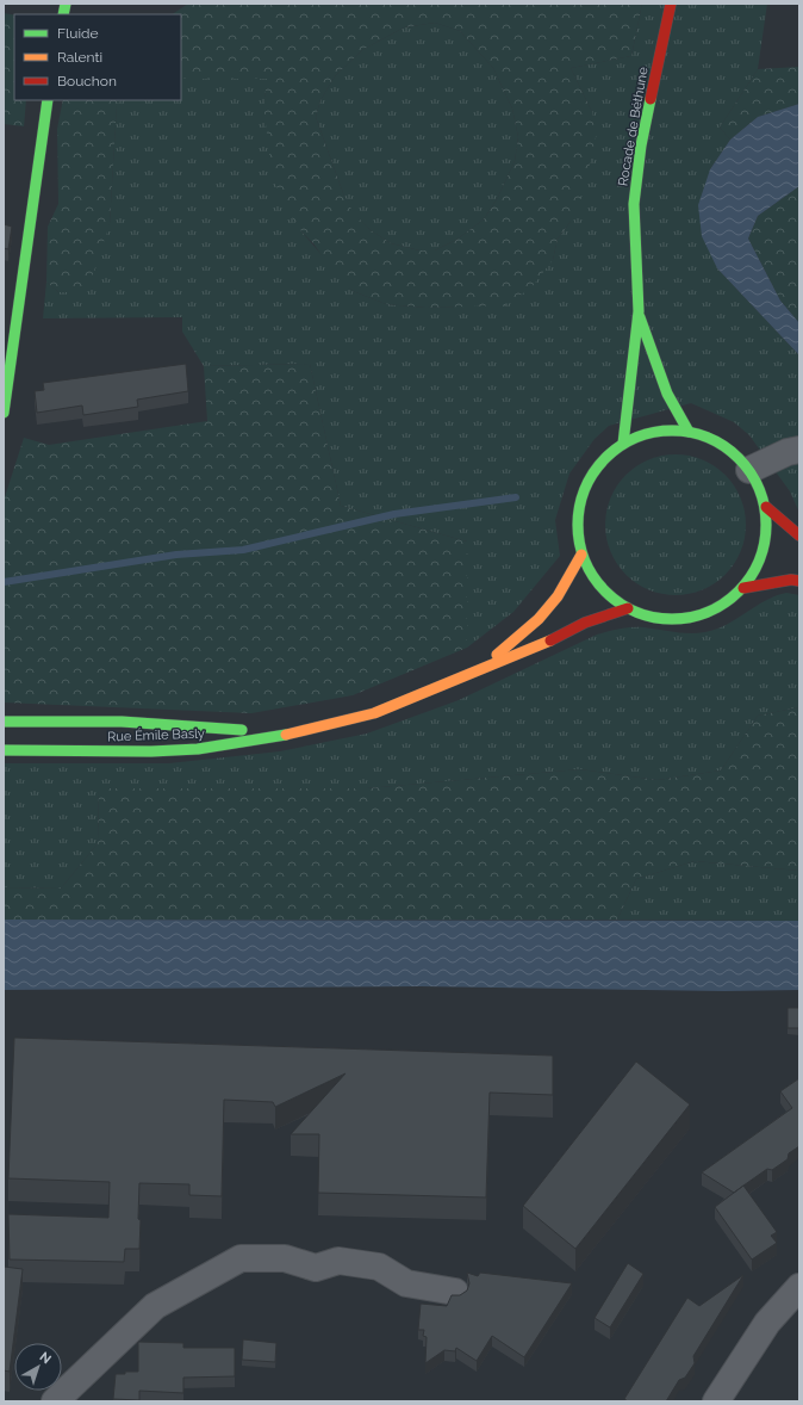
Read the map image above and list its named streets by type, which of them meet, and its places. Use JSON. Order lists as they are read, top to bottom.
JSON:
{
  "streets": {
    "main road": ["Rocade de Béthune", "Rue Émile Basly"]
  },
  "legend": ["Fluide", "Ralenti", "Bouchon"],
  "north": "top right"
}
